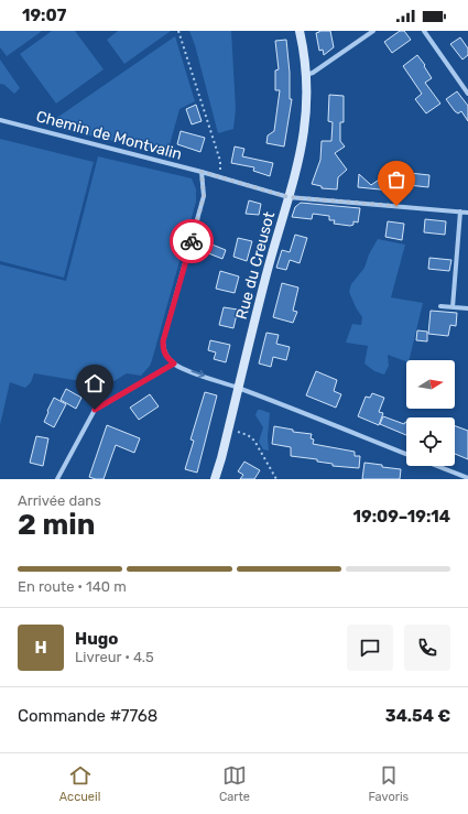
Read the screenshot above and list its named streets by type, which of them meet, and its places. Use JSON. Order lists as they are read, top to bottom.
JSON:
{
  "streets": {
    "street": ["Chemin de Montvalin", "Rue du Creusot"]
  },
  "crossings": [
    ["Chemin de Montvalin", "Rue du Creusot"]
  ],
  "north": "right",
  "page": {
    "status": "19:07",
    "heading": ["2 min", "Arrivée dans", "19:09–19:14"],
    "panel": [
      "Hugo",
      "Livreur · 4.5",
      "Commande #7768",
      "34.54 €"
    ],
    "bar": "En route · 140 m",
    "round": "H",
    "tabs": ["Accueil", "Carte", "Favoris"]
  }
}
